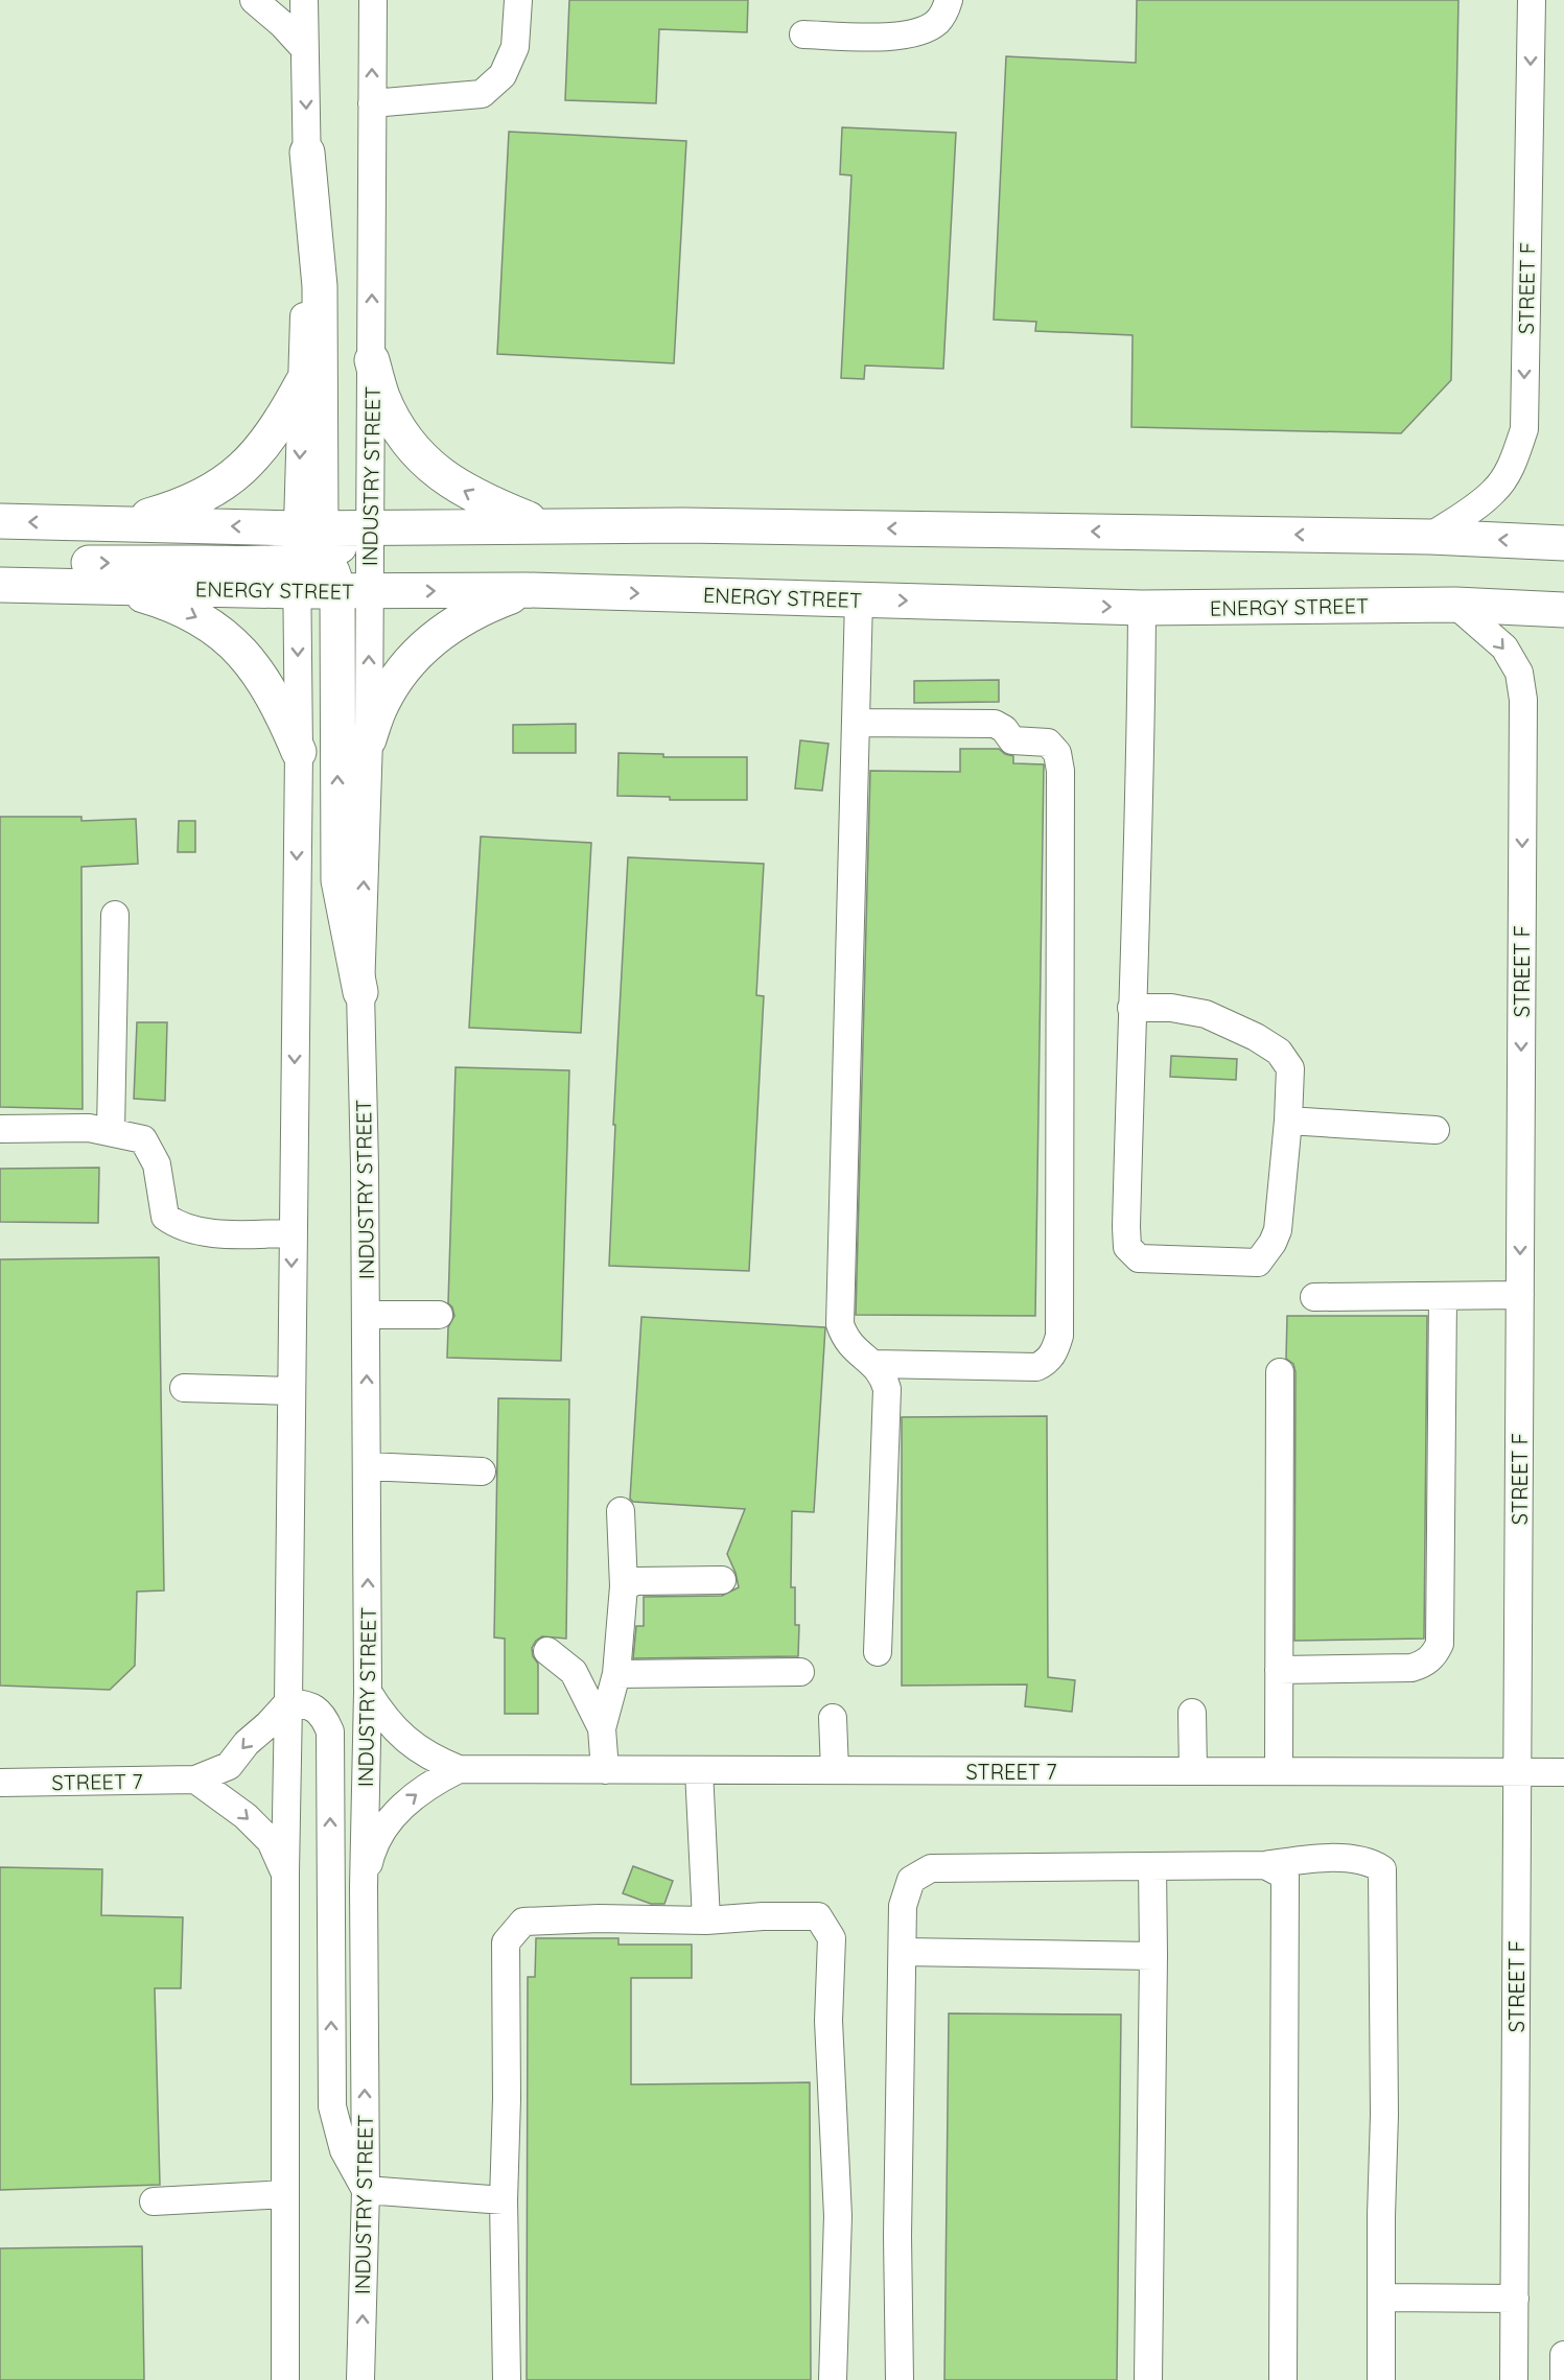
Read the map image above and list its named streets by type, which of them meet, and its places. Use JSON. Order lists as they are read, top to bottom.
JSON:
{
  "streets": {
    "main road": ["ENERGY STREET"],
    "street": ["STREET F", "INDUSTRY STREET", "STREET 7"]
  },
  "crossings": [
    ["STREET F", "ENERGY STREET"],
    ["STREET F", "STREET 7"],
    ["INDUSTRY STREET", "ENERGY STREET"],
    ["INDUSTRY STREET", "STREET 7"]
  ],
  "one_way": ["STREET F"]
}
